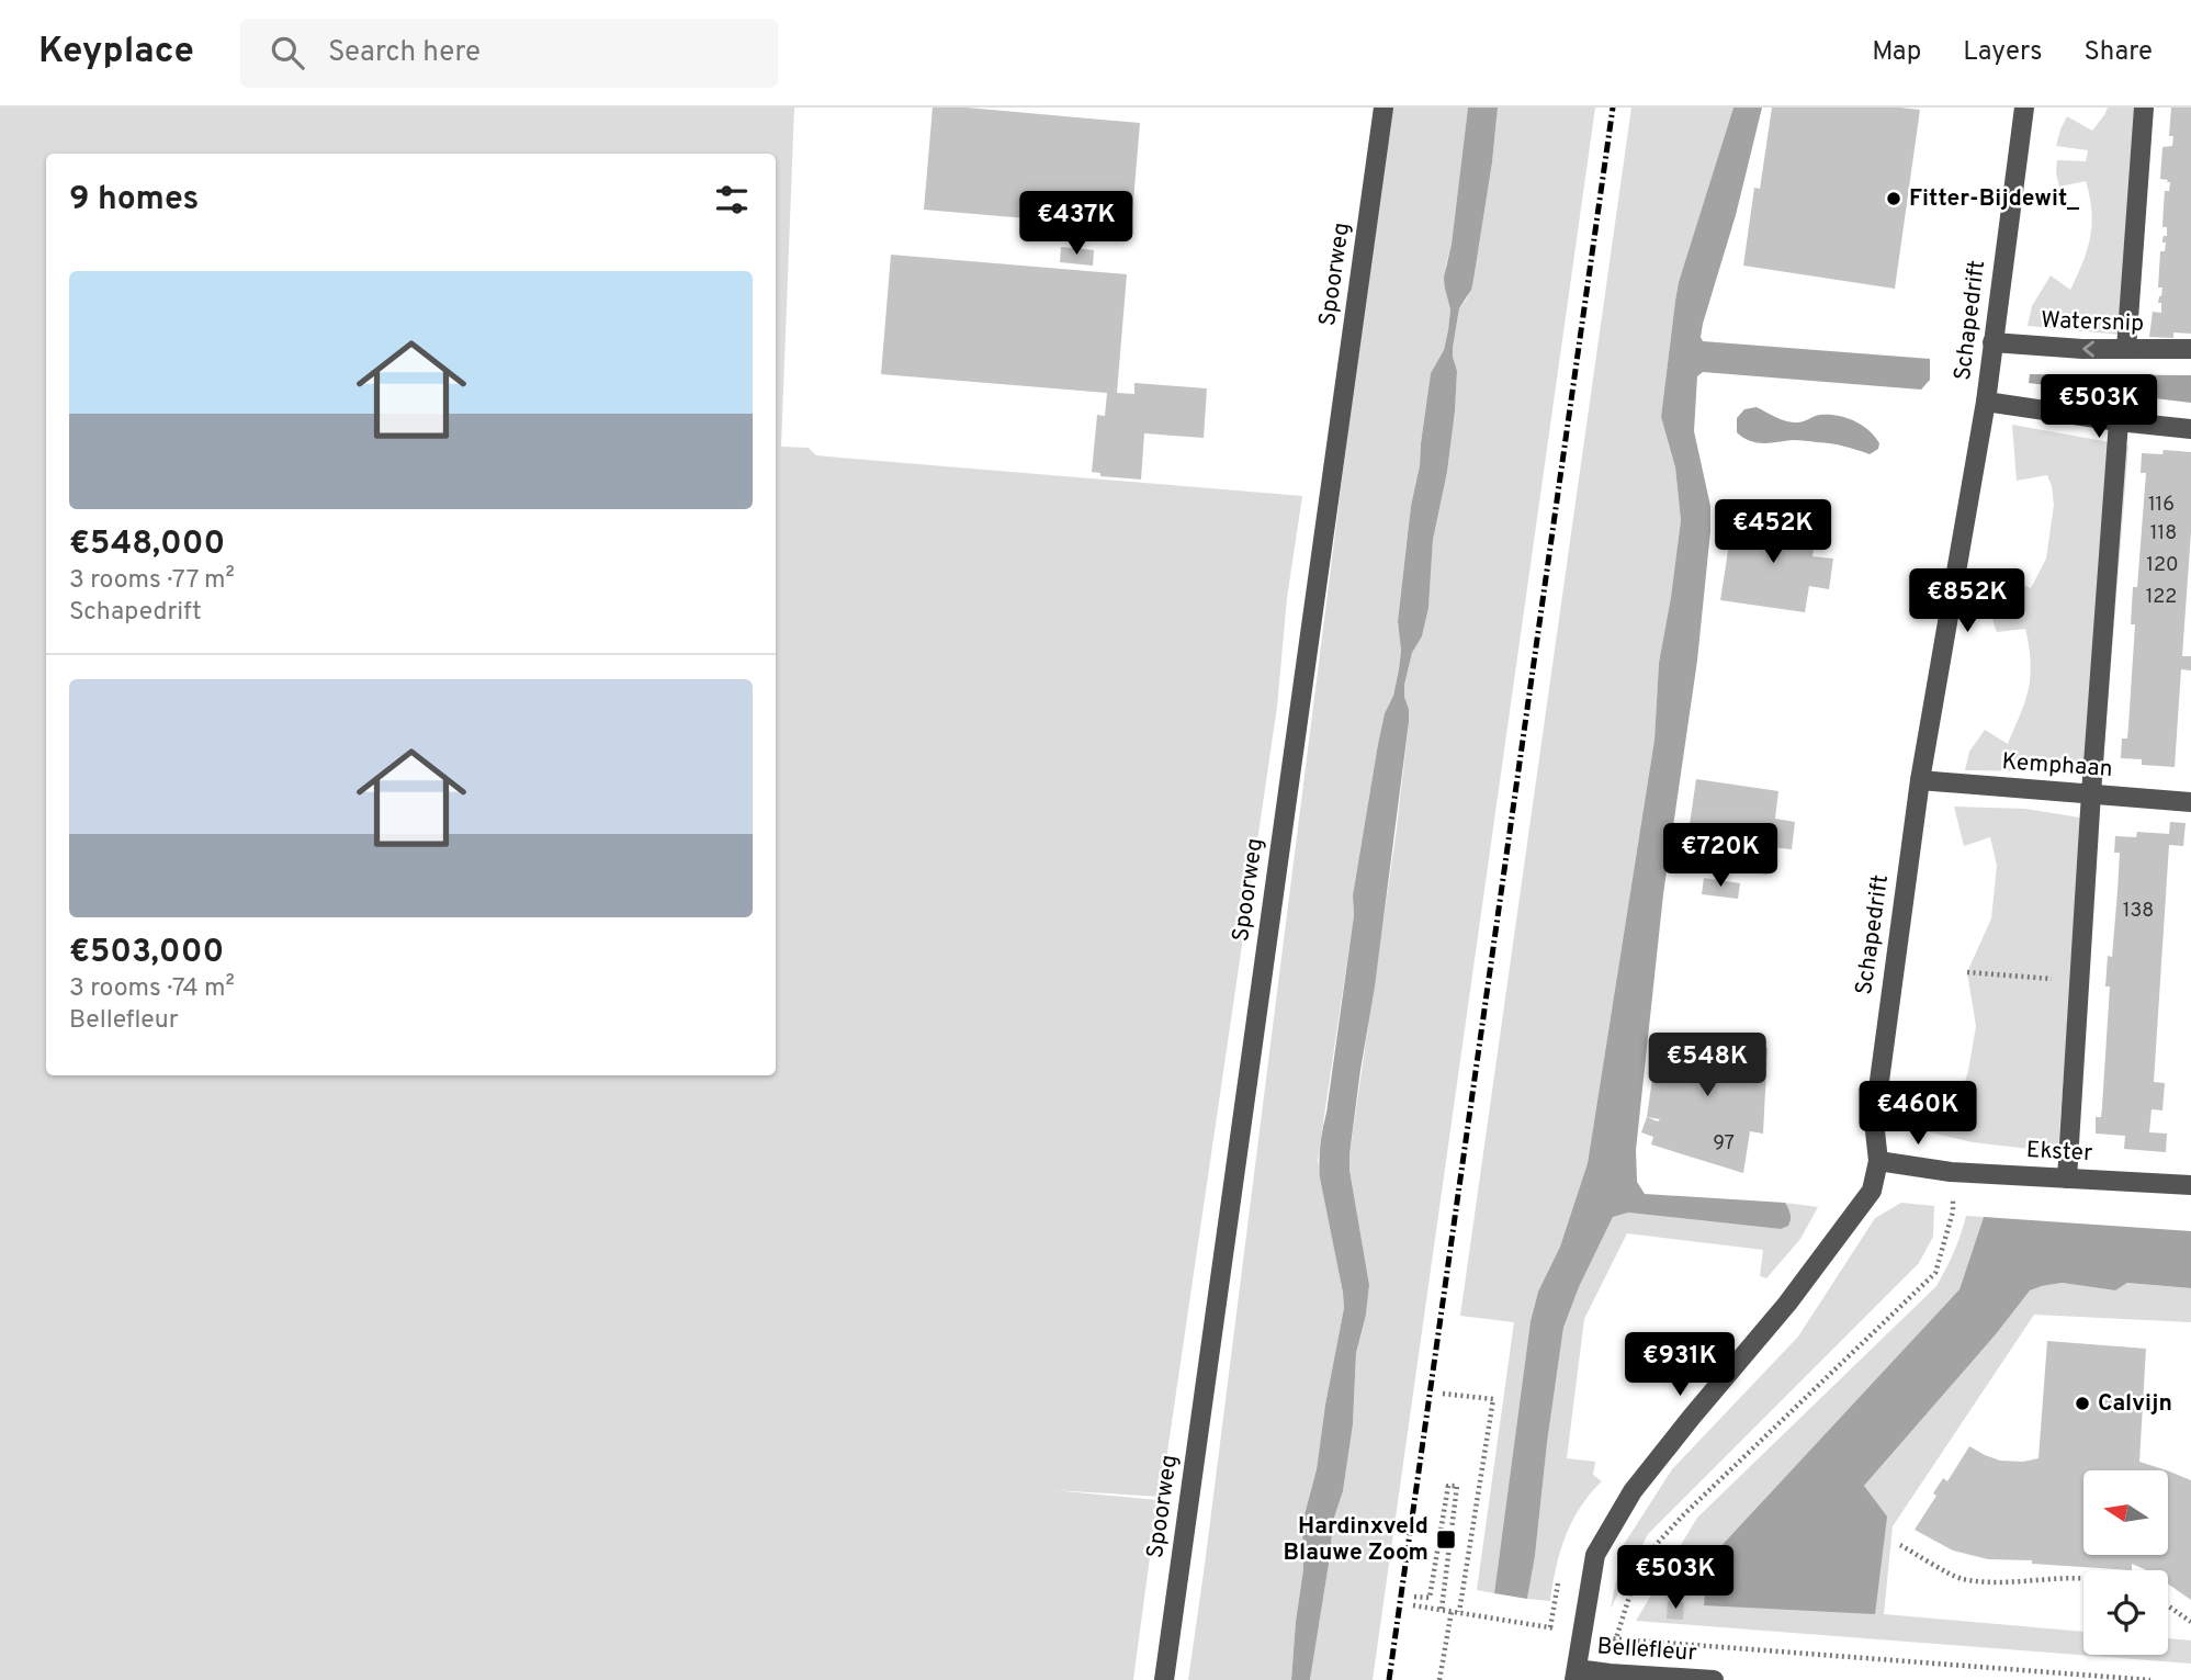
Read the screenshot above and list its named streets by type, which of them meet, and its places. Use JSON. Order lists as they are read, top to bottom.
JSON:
{
  "streets": {
    "street": [
      "Spoorweg",
      "Schapedrift",
      "Watersnip",
      "Kemphaan",
      "Ekster",
      "Bellefleur"
    ]
  },
  "crossings": [
    ["Schapedrift", "Watersnip"],
    ["Schapedrift", "Kemphaan"],
    ["Schapedrift", "Ekster"],
    ["Schapedrift", "Bellefleur"]
  ],
  "places": {
    "other": ["Fitter-Bijdewit_", "Calvijn"],
    "transit": ["Hardinxveld Blauwe Zoom"]
  },
  "house_numbers": [
    "116",
    "118",
    "120",
    "122",
    "138",
    "97"
  ],
  "north": "left",
  "page": {
    "header": "Keyplace",
    "search": "Search here",
    "nav": ["Map", "Layers", "Share"],
    "heading": "9 homes",
    "price": [
      "€437K",
      "€503K",
      "€452K",
      "€852K",
      "€720K",
      "€548K",
      "€460K",
      "€931K",
      "€503K"
    ],
    "list": [
      {
        "name": "€548,000",
        "note": "3 rooms · 77 m² · Schapedrift"
      },
      {
        "name": "€503,000",
        "note": "3 rooms · 74 m² · Bellefleur"
      }
    ]
  }
}
